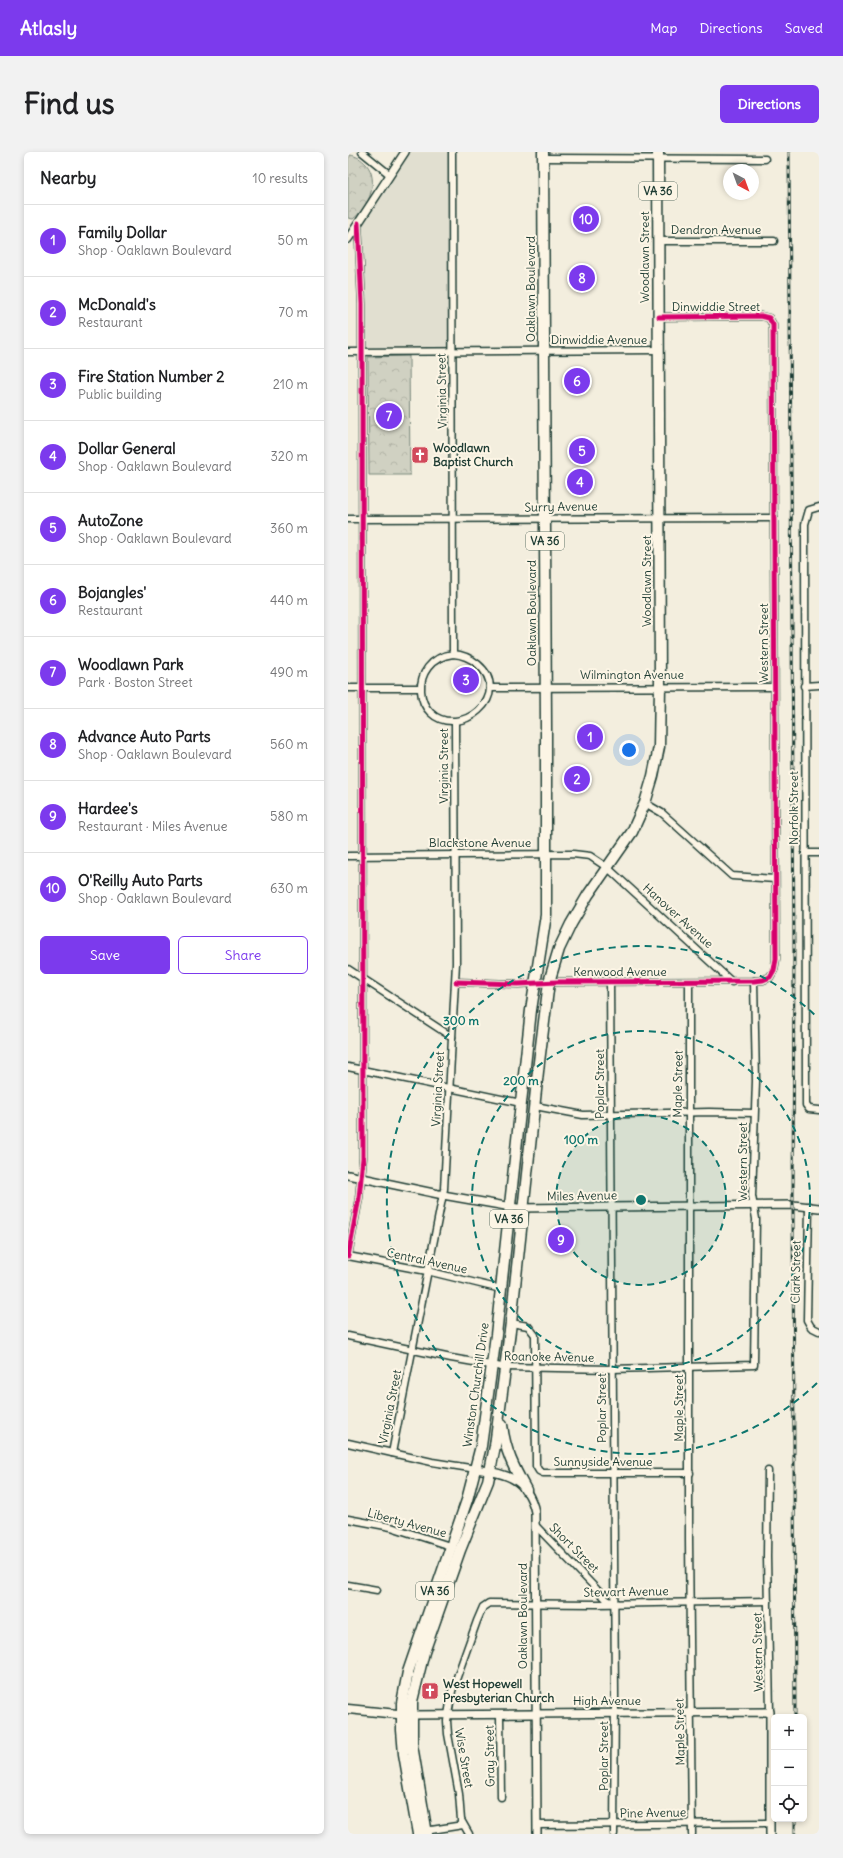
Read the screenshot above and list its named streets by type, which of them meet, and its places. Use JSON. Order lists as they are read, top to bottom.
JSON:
{
  "streets": {
    "highway": [
      "VA 36",
      "Woodlawn Street",
      "Oaklawn Boulevard",
      "Winston Churchill Drive"
    ],
    "main road": ["High Avenue"],
    "street": [
      "Dendron Avenue",
      "Dinwiddie Street",
      "Dinwiddie Avenue",
      "Virginia Street",
      "Surry Avenue",
      "Western Street",
      "Wilmington Avenue",
      "Norfolk Street",
      "Blackstone Avenue",
      "Hanover Avenue",
      "Kenwood Avenue",
      "Poplar Street",
      "Maple Street",
      "Miles Avenue",
      "Central Avenue",
      "Clark Street",
      "Roanoke Avenue",
      "Sunnyside Avenue",
      "Liberty Avenue",
      "Short Street",
      "Stewart Avenue",
      "Gray Street",
      "Wise Street",
      "Pine Avenue"
    ]
  },
  "crossings": [
    ["VA 36", "Woodlawn Street"],
    ["VA 36", "Oaklawn Boulevard"],
    ["VA 36", "Kenwood Avenue"],
    ["VA 36", "Miles Avenue"],
    ["VA 36", "Roanoke Avenue"],
    ["VA 36", "Winston Churchill Drive"],
    ["VA 36", "Sunnyside Avenue"],
    ["Dendron Avenue", "Woodlawn Street"],
    ["Woodlawn Street", "Dinwiddie Street"],
    ["Woodlawn Street", "Dinwiddie Avenue"],
    ["Woodlawn Street", "Surry Avenue"],
    ["Woodlawn Street", "Wilmington Avenue"],
    ["Woodlawn Street", "Blackstone Avenue"],
    ["Woodlawn Street", "Hanover Avenue"],
    ["Woodlawn Street", "Kenwood Avenue"],
    ["Oaklawn Boulevard", "Dinwiddie Avenue"],
    ["Oaklawn Boulevard", "Surry Avenue"],
    ["Oaklawn Boulevard", "Wilmington Avenue"],
    ["Oaklawn Boulevard", "Blackstone Avenue"],
    ["Oaklawn Boulevard", "Winston Churchill Drive"],
    ["Oaklawn Boulevard", "Short Street"],
    ["Oaklawn Boulevard", "Stewart Avenue"],
    ["Oaklawn Boulevard", "High Avenue"],
    ["Oaklawn Boulevard", "Pine Avenue"],
    ["Dinwiddie Street", "Western Street"],
    ["Dinwiddie Avenue", "Virginia Street"],
    ["Virginia Street", "Surry Avenue"],
    ["Virginia Street", "Wilmington Avenue"],
    ["Virginia Street", "Blackstone Avenue"],
    ["Virginia Street", "Kenwood Avenue"],
    ["Virginia Street", "Miles Avenue"],
    ["Virginia Street", "Central Avenue"],
    ["Virginia Street", "Roanoke Avenue"],
    ["Surry Avenue", "Western Street"],
    ["Western Street", "Wilmington Avenue"],
    ["Western Street", "Kenwood Avenue"],
    ["Western Street", "Miles Avenue"],
    ["Western Street", "Roanoke Avenue"],
    ["Western Street", "Stewart Avenue"],
    ["Western Street", "High Avenue"],
    ["Western Street", "Pine Avenue"],
    ["Blackstone Avenue", "Hanover Avenue"],
    ["Hanover Avenue", "Kenwood Avenue"],
    ["Kenwood Avenue", "Poplar Street"],
    ["Kenwood Avenue", "Maple Street"],
    ["Kenwood Avenue", "Winston Churchill Drive"],
    ["Poplar Street", "Miles Avenue"],
    ["Poplar Street", "Roanoke Avenue"],
    ["Poplar Street", "Sunnyside Avenue"],
    ["Poplar Street", "Short Street"],
    ["Poplar Street", "Stewart Avenue"],
    ["Poplar Street", "High Avenue"],
    ["Poplar Street", "Pine Avenue"],
    ["Maple Street", "Miles Avenue"],
    ["Maple Street", "Roanoke Avenue"],
    ["Maple Street", "Sunnyside Avenue"],
    ["Maple Street", "Stewart Avenue"],
    ["Maple Street", "High Avenue"],
    ["Maple Street", "Pine Avenue"],
    ["Miles Avenue", "Clark Street"],
    ["Miles Avenue", "Winston Churchill Drive"],
    ["Central Avenue", "Winston Churchill Drive"],
    ["Roanoke Avenue", "Winston Churchill Drive"],
    ["Roanoke Avenue", "Sunnyside Avenue"],
    ["Winston Churchill Drive", "Liberty Avenue"],
    ["Winston Churchill Drive", "High Avenue"],
    ["Short Street", "Stewart Avenue"],
    ["Stewart Avenue", "Wise Street"],
    ["High Avenue", "Gray Street"],
    ["High Avenue", "Wise Street"]
  ],
  "places": {
    "church": ["Woodlawn Baptist Church", "West Hopewell Presbyterian Church"]
  },
  "north": "bottom right",
  "page": {
    "header": "Atlasly",
    "nav": ["Map", "Directions", "Saved"],
    "buttons": [
      "Directions",
      ["Save", "Share"]
    ],
    "title": "Find us",
    "heading": ["Nearby", "10 results"],
    "list": [
      {
        "mark": "1",
        "name": "Family Dollar",
        "note": "Shop · Oaklawn Boulevard",
        "value": "50 m"
      },
      {
        "mark": "2",
        "name": "McDonald's",
        "note": "Restaurant",
        "value": "70 m"
      },
      {
        "mark": "3",
        "name": "Fire Station Number 2",
        "note": "Public building",
        "value": "210 m"
      },
      {
        "mark": "4",
        "name": "Dollar General",
        "note": "Shop · Oaklawn Boulevard",
        "value": "320 m"
      },
      {
        "mark": "5",
        "name": "AutoZone",
        "note": "Shop · Oaklawn Boulevard",
        "value": "360 m"
      },
      {
        "mark": "6",
        "name": "Bojangles'",
        "note": "Restaurant",
        "value": "440 m"
      },
      {
        "mark": "7",
        "name": "Woodlawn Park",
        "note": "Park · Boston Street",
        "value": "490 m"
      },
      {
        "mark": "8",
        "name": "Advance Auto Parts",
        "note": "Shop · Oaklawn Boulevard",
        "value": "560 m"
      },
      {
        "mark": "9",
        "name": "Hardee's",
        "note": "Restaurant · Miles Avenue",
        "value": "580 m"
      },
      {
        "mark": "10",
        "name": "O'Reilly Auto Parts",
        "note": "Shop · Oaklawn Boulevard",
        "value": "630 m"
      }
    ],
    "pins": [
      "10",
      "8",
      "6",
      "7",
      "5",
      "4",
      "3",
      "1",
      "2",
      "9"
    ],
    "map_buttons": ["+", "−"]
  },
  "rings": ["300 m", "200 m", "100 m"]
}
